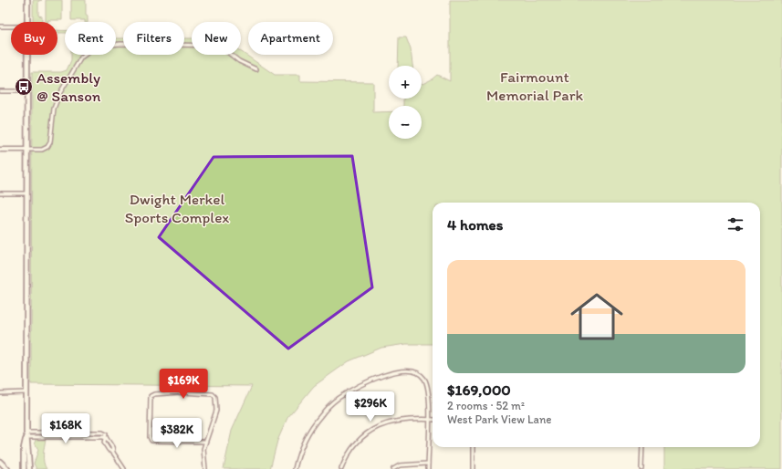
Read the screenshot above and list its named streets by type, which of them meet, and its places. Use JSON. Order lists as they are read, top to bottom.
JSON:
{
  "parks": ["Fairmount Memorial Park", "Dwight Merkel Sports Complex"],
  "places": {
    "bus stop": ["Assembly @ Sanson"]
  },
  "page": {
    "chip": [
      "Buy",
      "Rent",
      "Filters",
      "New",
      "Apartment"
    ],
    "map_buttons": ["+", "−"],
    "heading": "4 homes",
    "list": [
      {
        "name": "$169,000",
        "note": "2 rooms · 52 m² · West Park View Lane"
      }
    ],
    "price": [
      "$169K",
      "$296K",
      "$168K",
      "$382K"
    ]
  }
}
